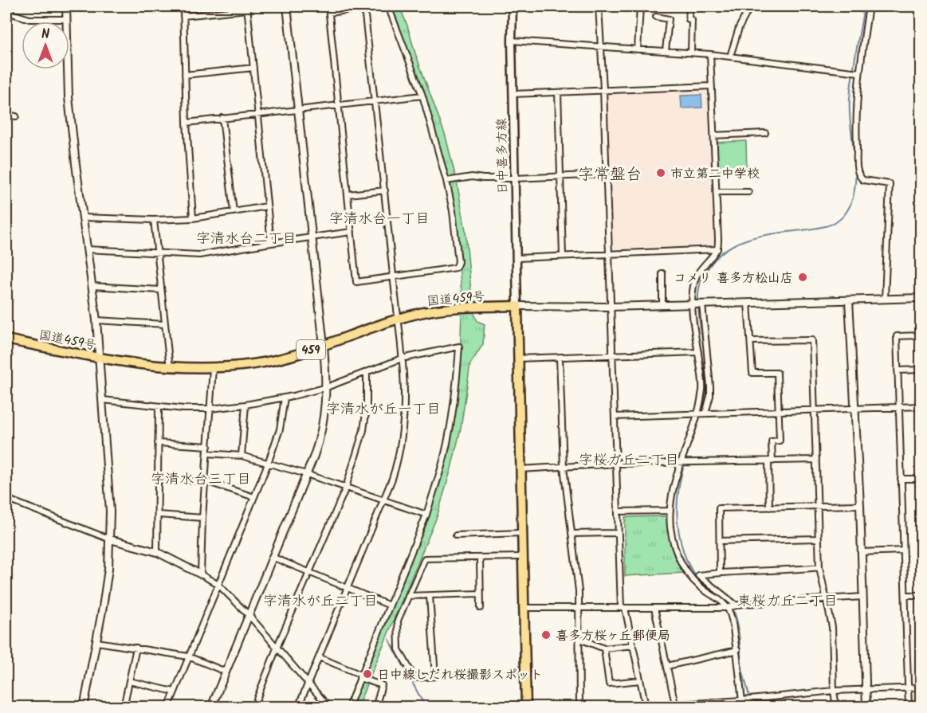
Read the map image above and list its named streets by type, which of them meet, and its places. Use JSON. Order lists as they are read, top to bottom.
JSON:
{
  "streets": {
    "highway": ["国道459号", "459"],
    "main road": ["日中喜多方線"]
  },
  "crossings": [
    ["日中喜多方線", "国道459号"]
  ],
  "districts": [
    "字常盤台",
    "字清水台一丁目",
    "字清水台二丁目",
    "字清水が丘一丁目",
    "字桜ガ丘二丁目",
    "字清水台三丁目",
    "字清水が丘二丁目",
    "東桜ガ丘二丁目"
  ],
  "places": [
    "市立第二中学校",
    "コメリ 喜多方松山店",
    "喜多方桜ヶ丘郵便局",
    "日中線しだれ桜撮影スポット"
  ],
  "north": "top"
}
